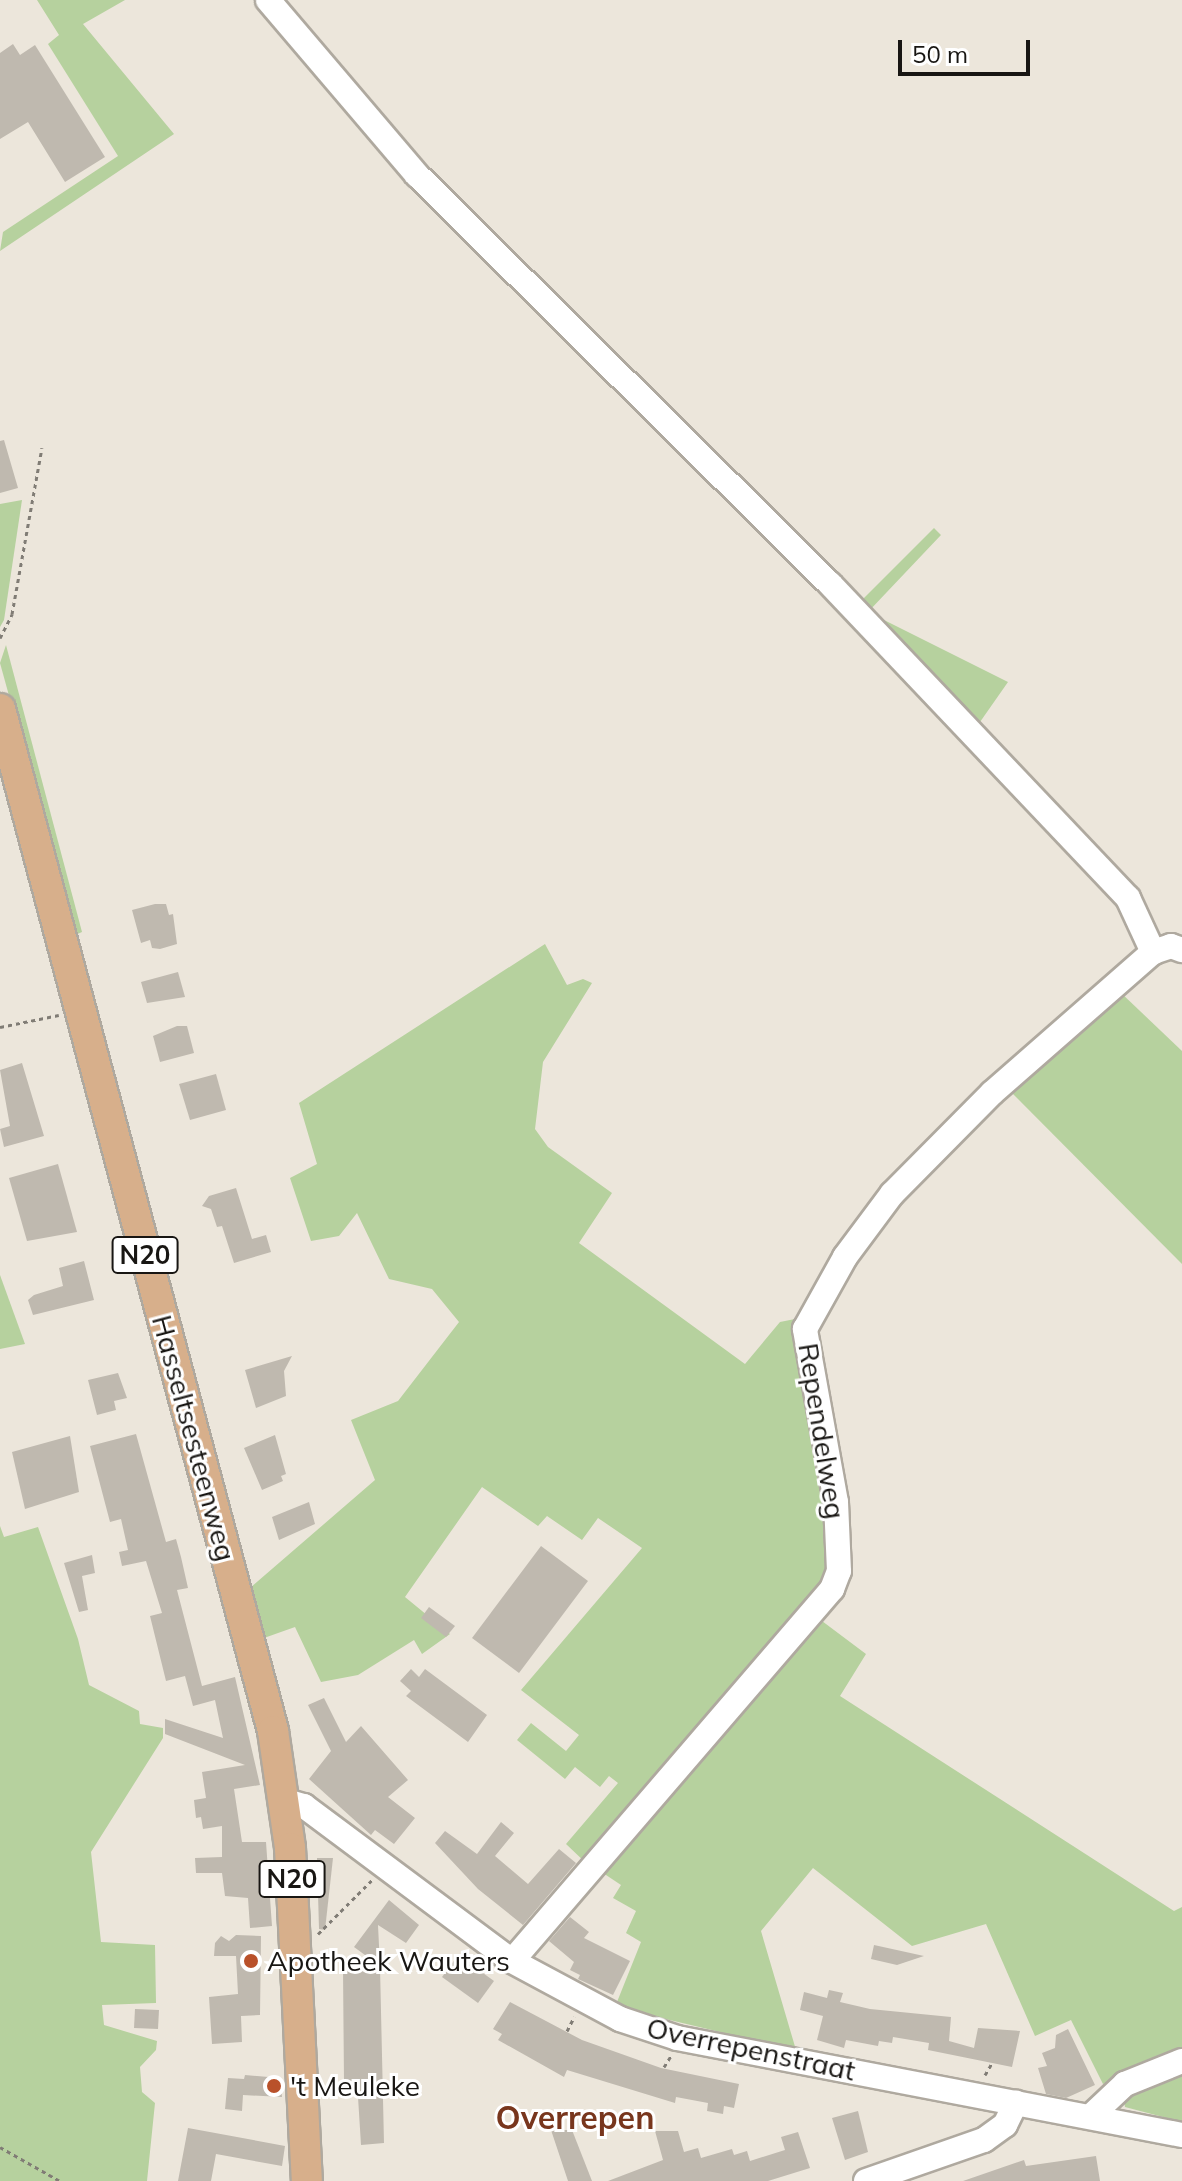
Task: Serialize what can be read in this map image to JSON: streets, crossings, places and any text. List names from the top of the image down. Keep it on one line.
{"streets":{"main road":["N20","Hasseltsesteenweg"],"street":["Rependelweg","Overrepenstraat"]},"crossings":[["Rependelweg","Overrepenstraat"],["Hasseltsesteenweg","Overrepenstraat"]],"districts":["Overrepen"],"places":["Apotheek Wauters","'t Meuleke"],"scale_bar":"50 m"}
